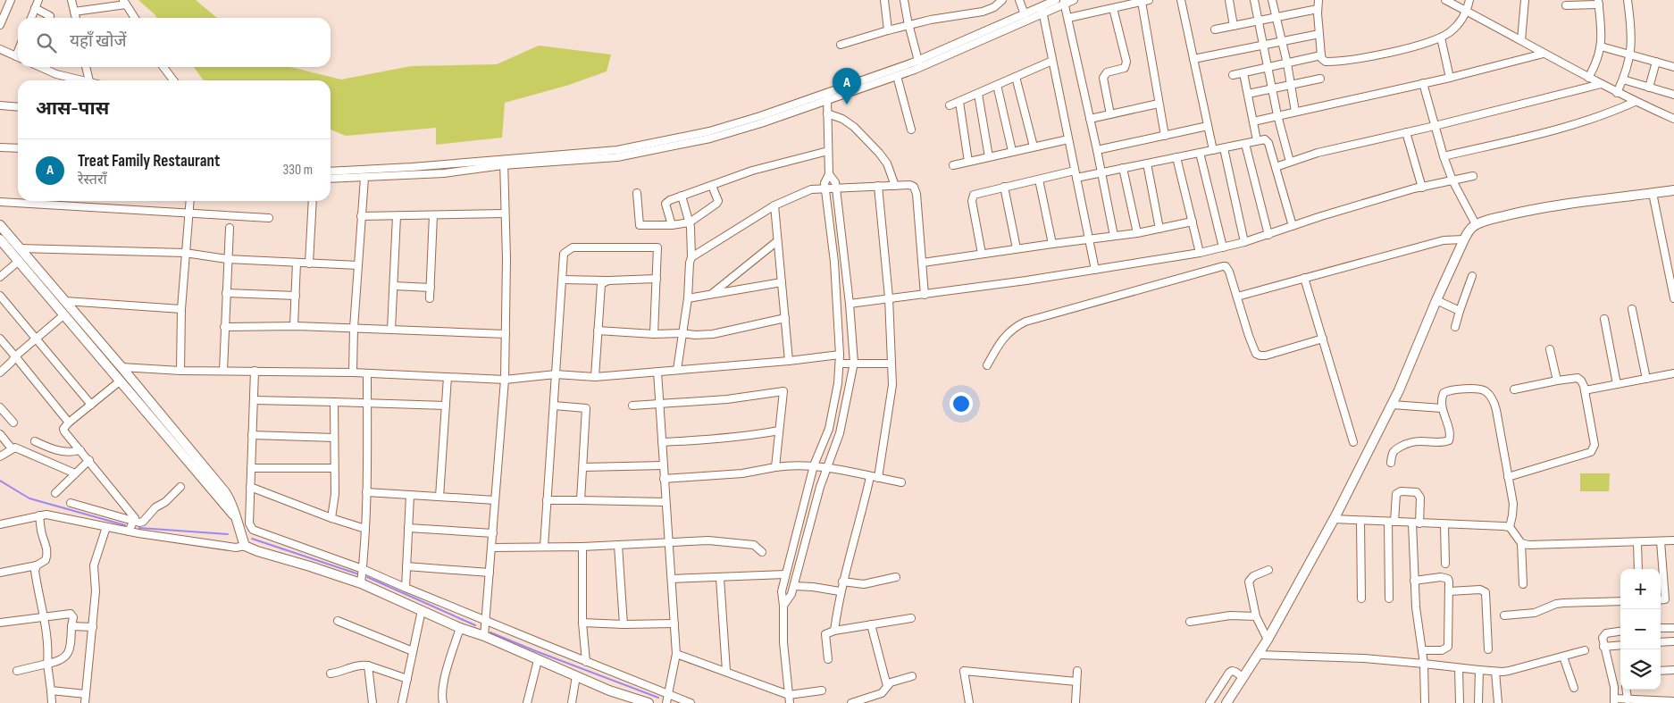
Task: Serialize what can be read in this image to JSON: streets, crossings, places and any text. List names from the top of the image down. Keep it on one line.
{"page":{"search":"यहाँ खोजें","pins":"A","heading":"आस-पास","list":[{"mark":"A","name":"Treat Family Restaurant","note":"रेस्तराँ","value":"330 m"}],"map_buttons":["+","−"]}}
